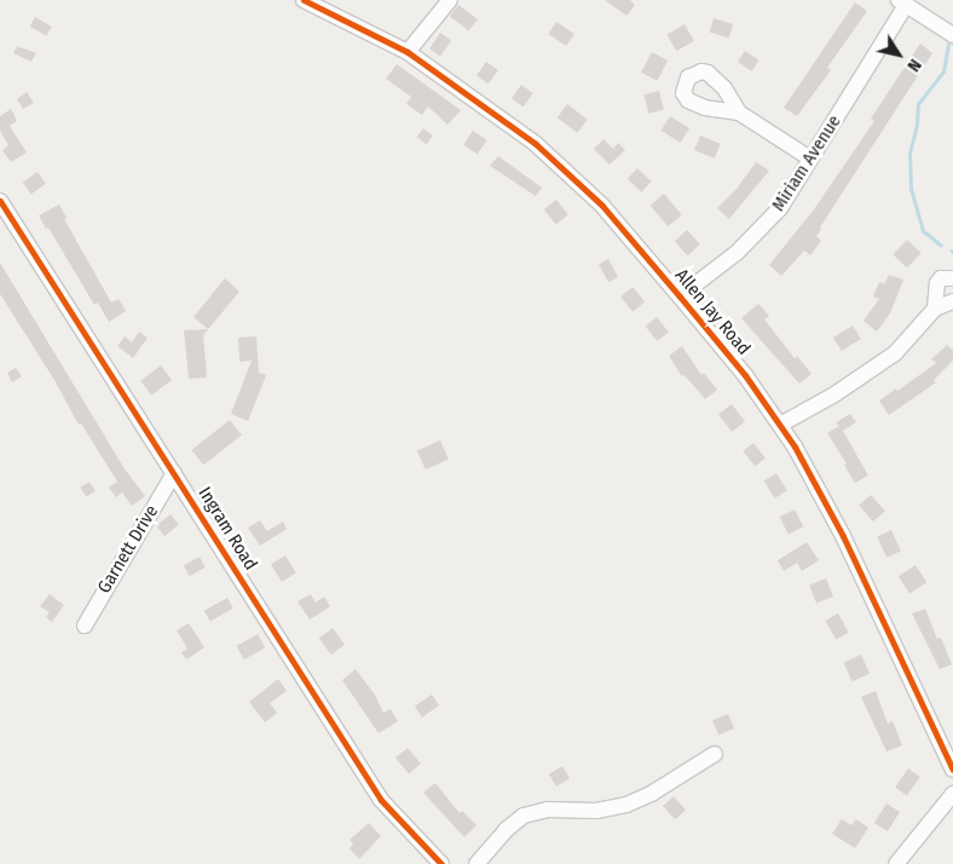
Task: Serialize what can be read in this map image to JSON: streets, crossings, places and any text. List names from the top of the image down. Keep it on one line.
{"streets":{"street":["Miriam Avenue","Allen Jay Road","Ingram Road","Garnett Drive"]},"crossings":[["Miriam Avenue","Allen Jay Road"],["Ingram Road","Garnett Drive"]],"north":"bottom right"}
